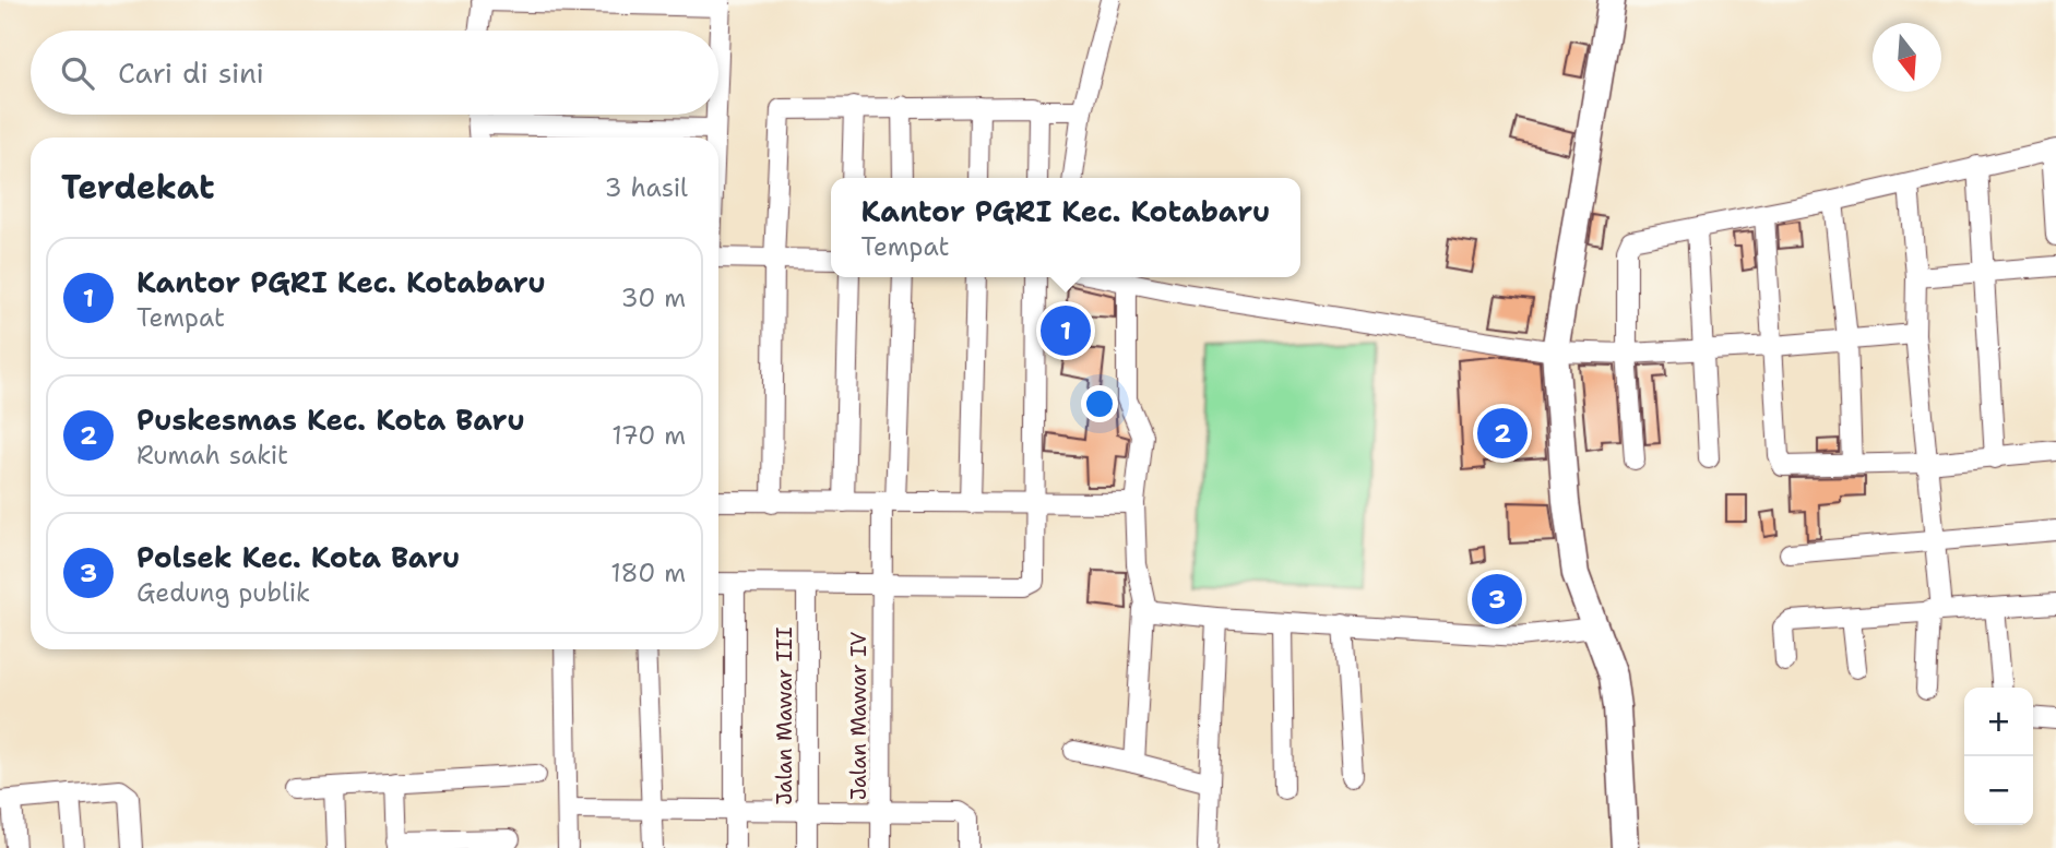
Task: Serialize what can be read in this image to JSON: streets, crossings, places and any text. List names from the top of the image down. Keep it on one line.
{"streets":{"street":["Jalan Mawar III","Jalan Mawar IV"]},"north":"bottom","page":{"search":"Cari di sini","heading":["Terdekat","3 hasil"],"popup":["Kantor PGRI Kec. Kotabaru","Tempat"],"list":[{"mark":"1","name":"Kantor PGRI Kec. Kotabaru","note":"Tempat","value":"30 m"},{"mark":"2","name":"Puskesmas Kec. Kota Baru","note":"Rumah sakit","value":"170 m"},{"mark":"3","name":"Polsek Kec. Kota Baru","note":"Gedung publik","value":"180 m"}],"pins":["1","2","3"],"map_buttons":["+","−"]}}
